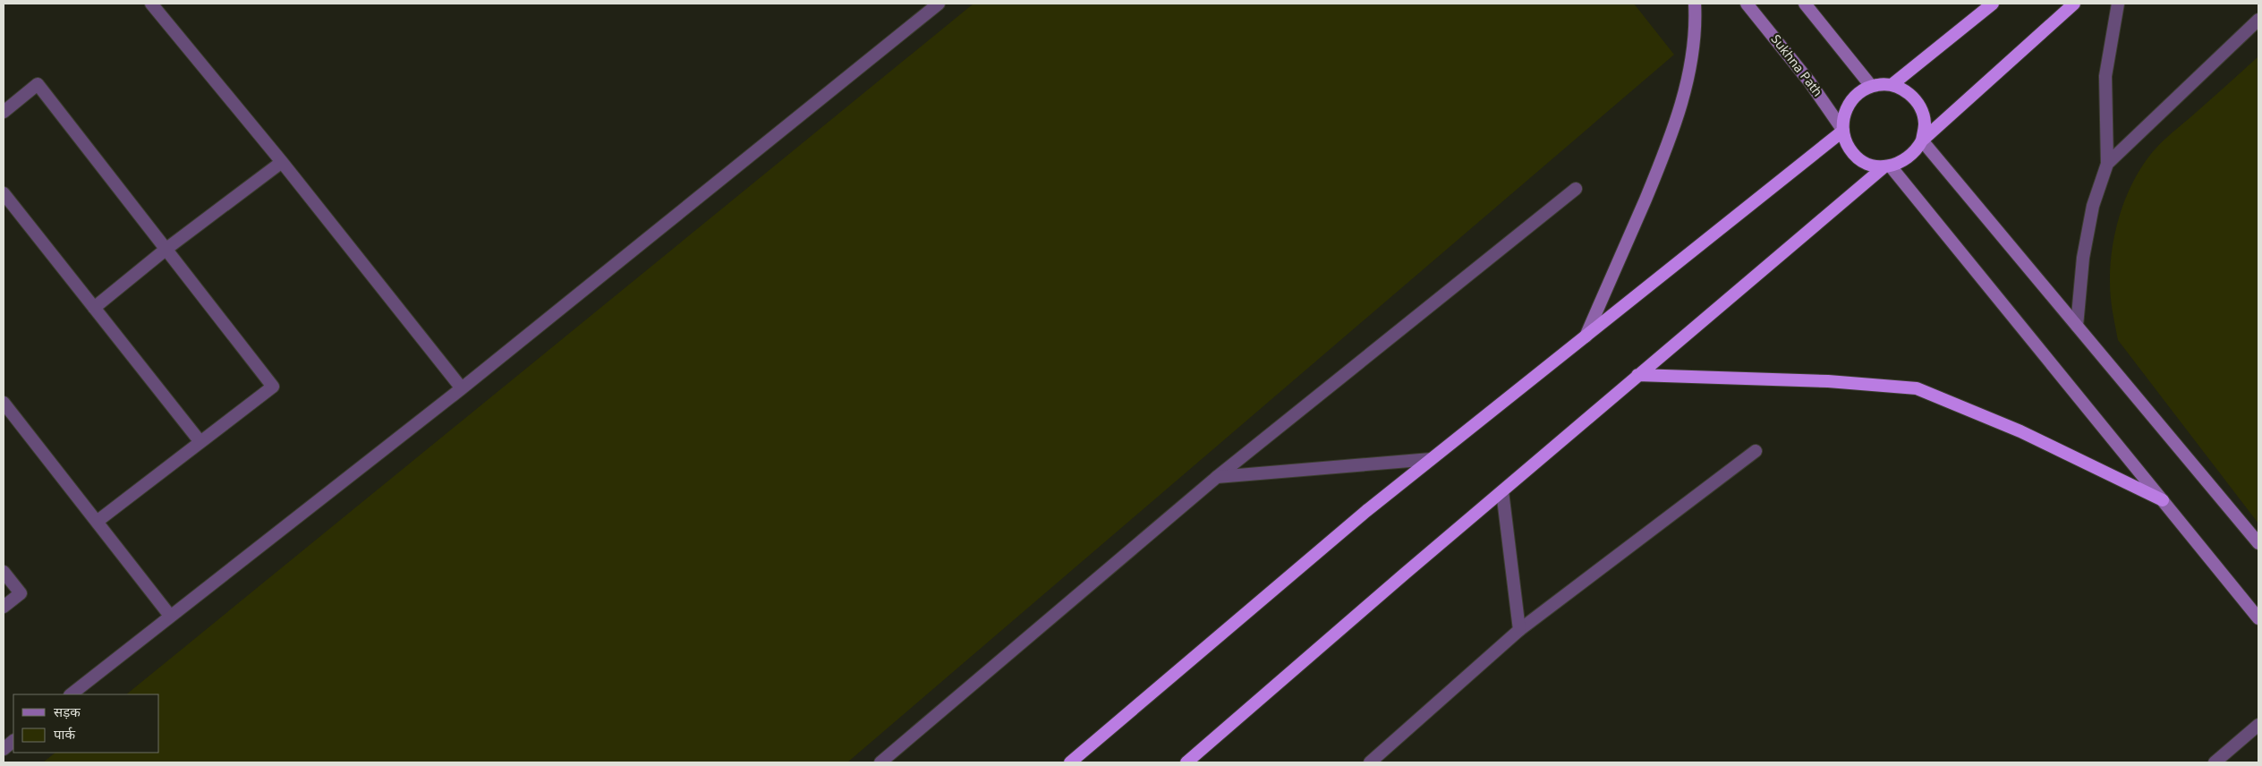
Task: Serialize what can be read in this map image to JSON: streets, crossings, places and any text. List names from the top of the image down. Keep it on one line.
{"streets":{"main road":["Sukhna Path"]},"legend":["सड़क","पार्क"]}
